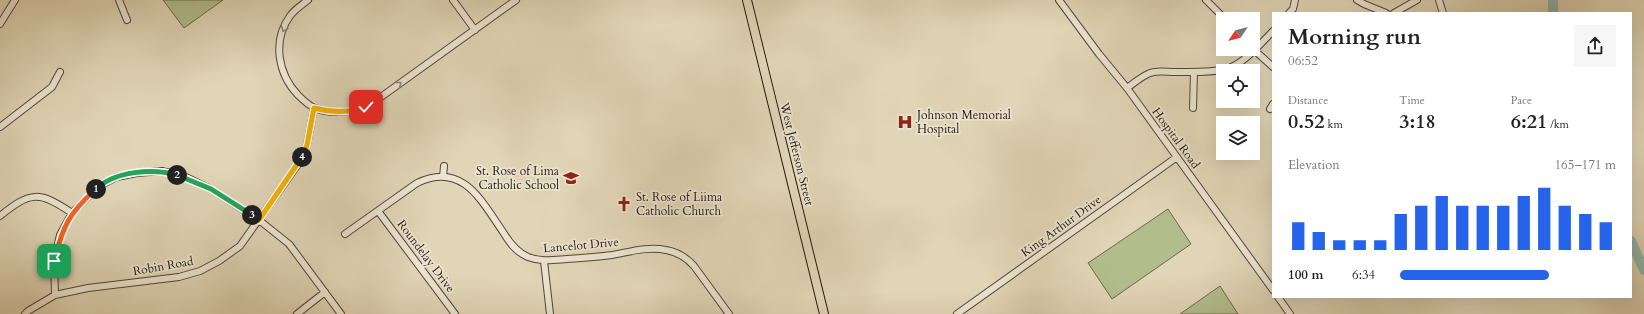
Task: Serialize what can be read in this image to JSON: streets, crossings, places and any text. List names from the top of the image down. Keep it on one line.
{"streets":{"main road":["West Jefferson Street"],"street":["Hospital Road","King Arthur Drive","Lancelot Drive","Roundelay Drive","Robin Road"]},"crossings":[["Hospital Road","King Arthur Drive"]],"places":{"hospital":["Johnson Memorial Hospital"],"school or university":["St. Rose of Lima Catholic School"],"church":["St. Rose of Liima Catholic Church"]},"north":"bottom left","page":{"heading":["Morning run","06:52"],"stats":[["Distance","0.52 km"],["Time","3:18"],["Pace","6:21 /km"]],"pins":["4","2","1","3"],"chart":["Elevation","165–171 m"],"list":[{"name":"100 m","note":"6:34"}]}}
